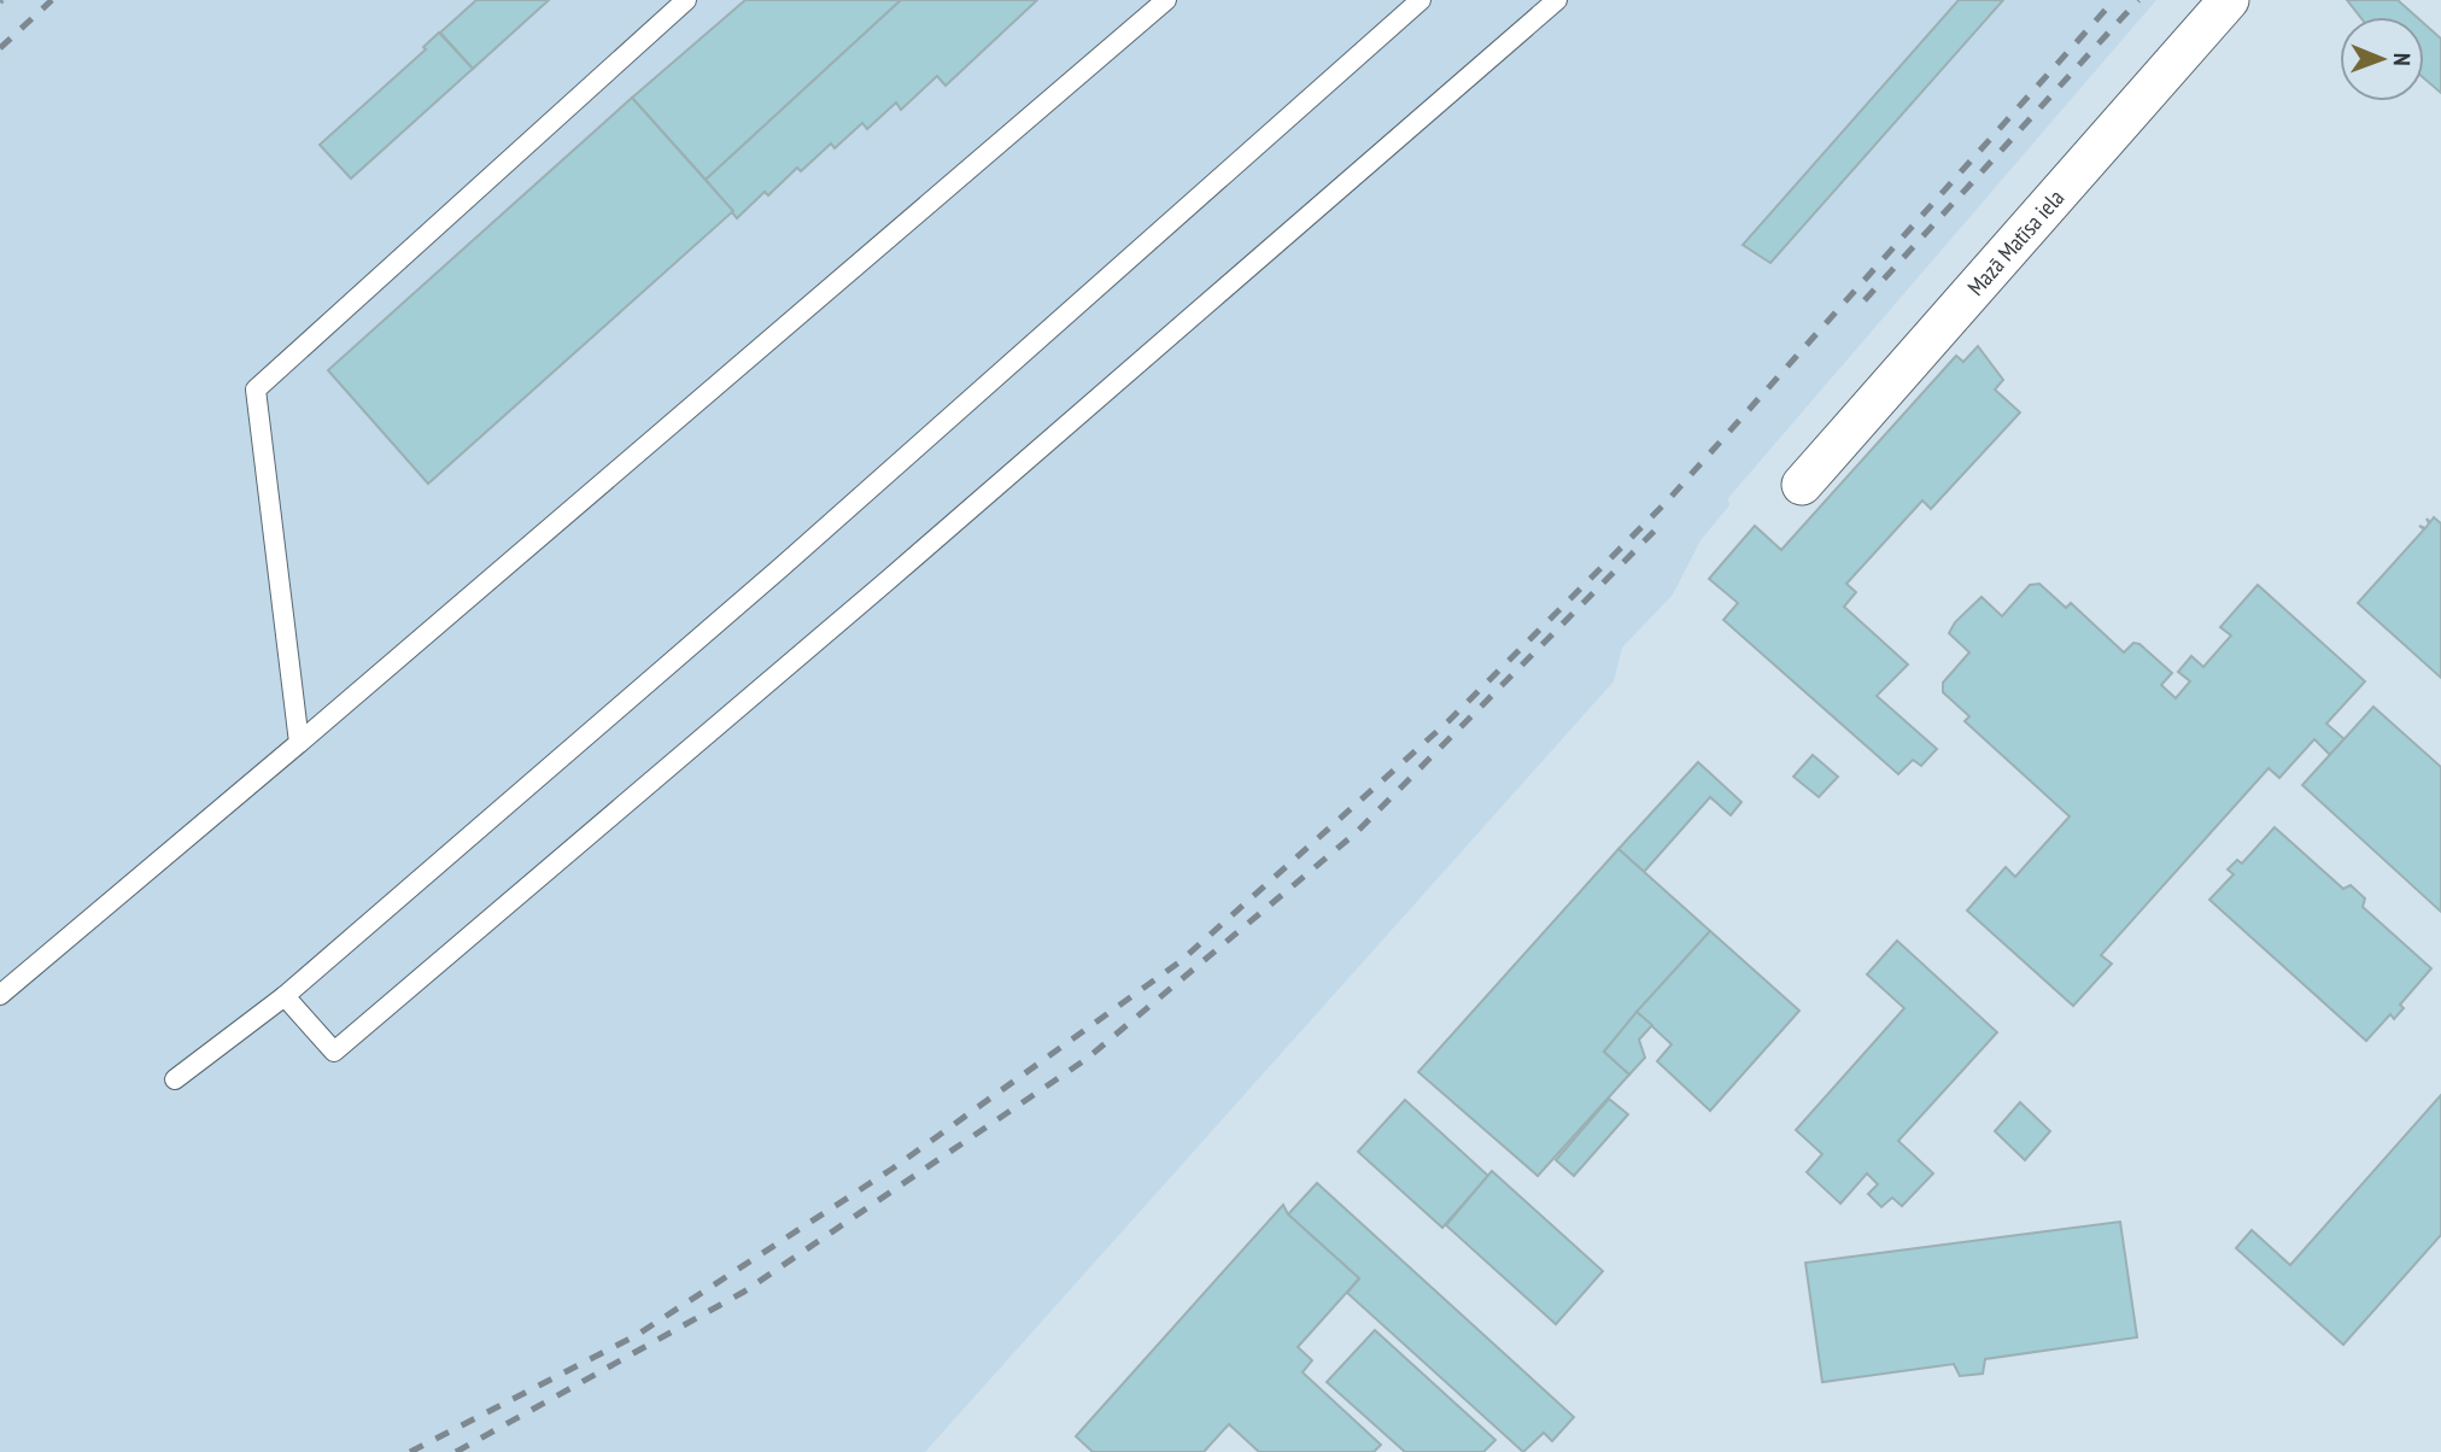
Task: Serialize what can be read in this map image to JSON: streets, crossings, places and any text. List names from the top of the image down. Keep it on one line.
{"streets":{"street":["Mazā Matīsa iela"]},"north":"right"}
